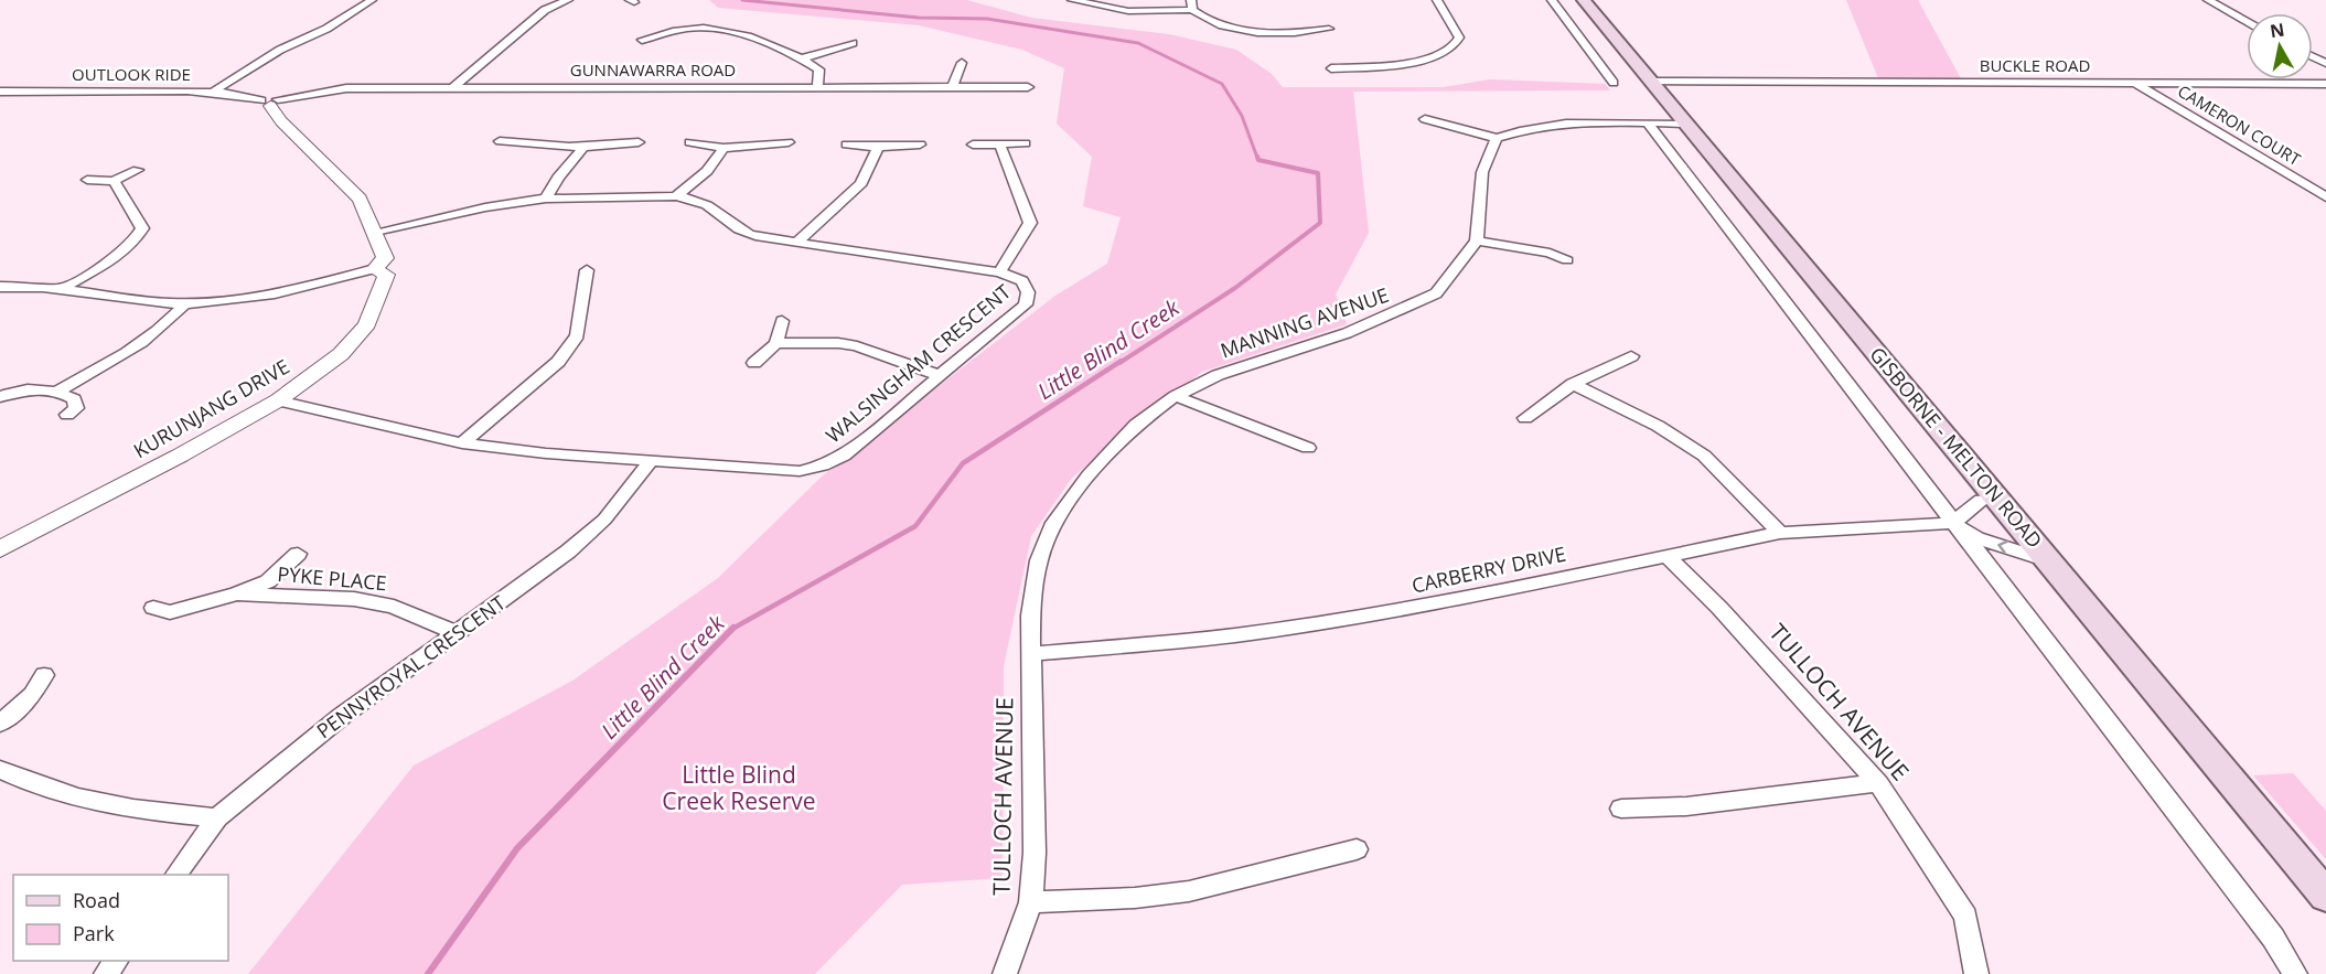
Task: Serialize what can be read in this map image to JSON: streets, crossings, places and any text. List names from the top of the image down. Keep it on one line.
{"streets":{"main road":["GISBORNE - MELTON ROAD"],"street":["BUCKLE ROAD","GUNNAWARRA ROAD","OUTLOOK RIDE","CAMERON COURT","MANNING AVENUE","WALSINGHAM CRESCENT","KURUNJANG DRIVE","CARBERRY DRIVE","PYKE PLACE","PENNYROYAL CRESCENT","TULLOCH AVENUE"]},"crossings":[["BUCKLE ROAD","CAMERON COURT"],["BUCKLE ROAD","GISBORNE - MELTON ROAD"],["GUNNAWARRA ROAD","OUTLOOK RIDE"],["GUNNAWARRA ROAD","KURUNJANG DRIVE"],["OUTLOOK RIDE","KURUNJANG DRIVE"],["MANNING AVENUE","CARBERRY DRIVE"],["MANNING AVENUE","TULLOCH AVENUE"],["WALSINGHAM CRESCENT","KURUNJANG DRIVE"],["WALSINGHAM CRESCENT","PENNYROYAL CRESCENT"],["CARBERRY DRIVE","TULLOCH AVENUE"],["PYKE PLACE","PENNYROYAL CRESCENT"]],"water":["Little Blind Creek"],"parks":["Little Blind Creek Reserve"],"legend":["Road","Park"],"north":"top"}
